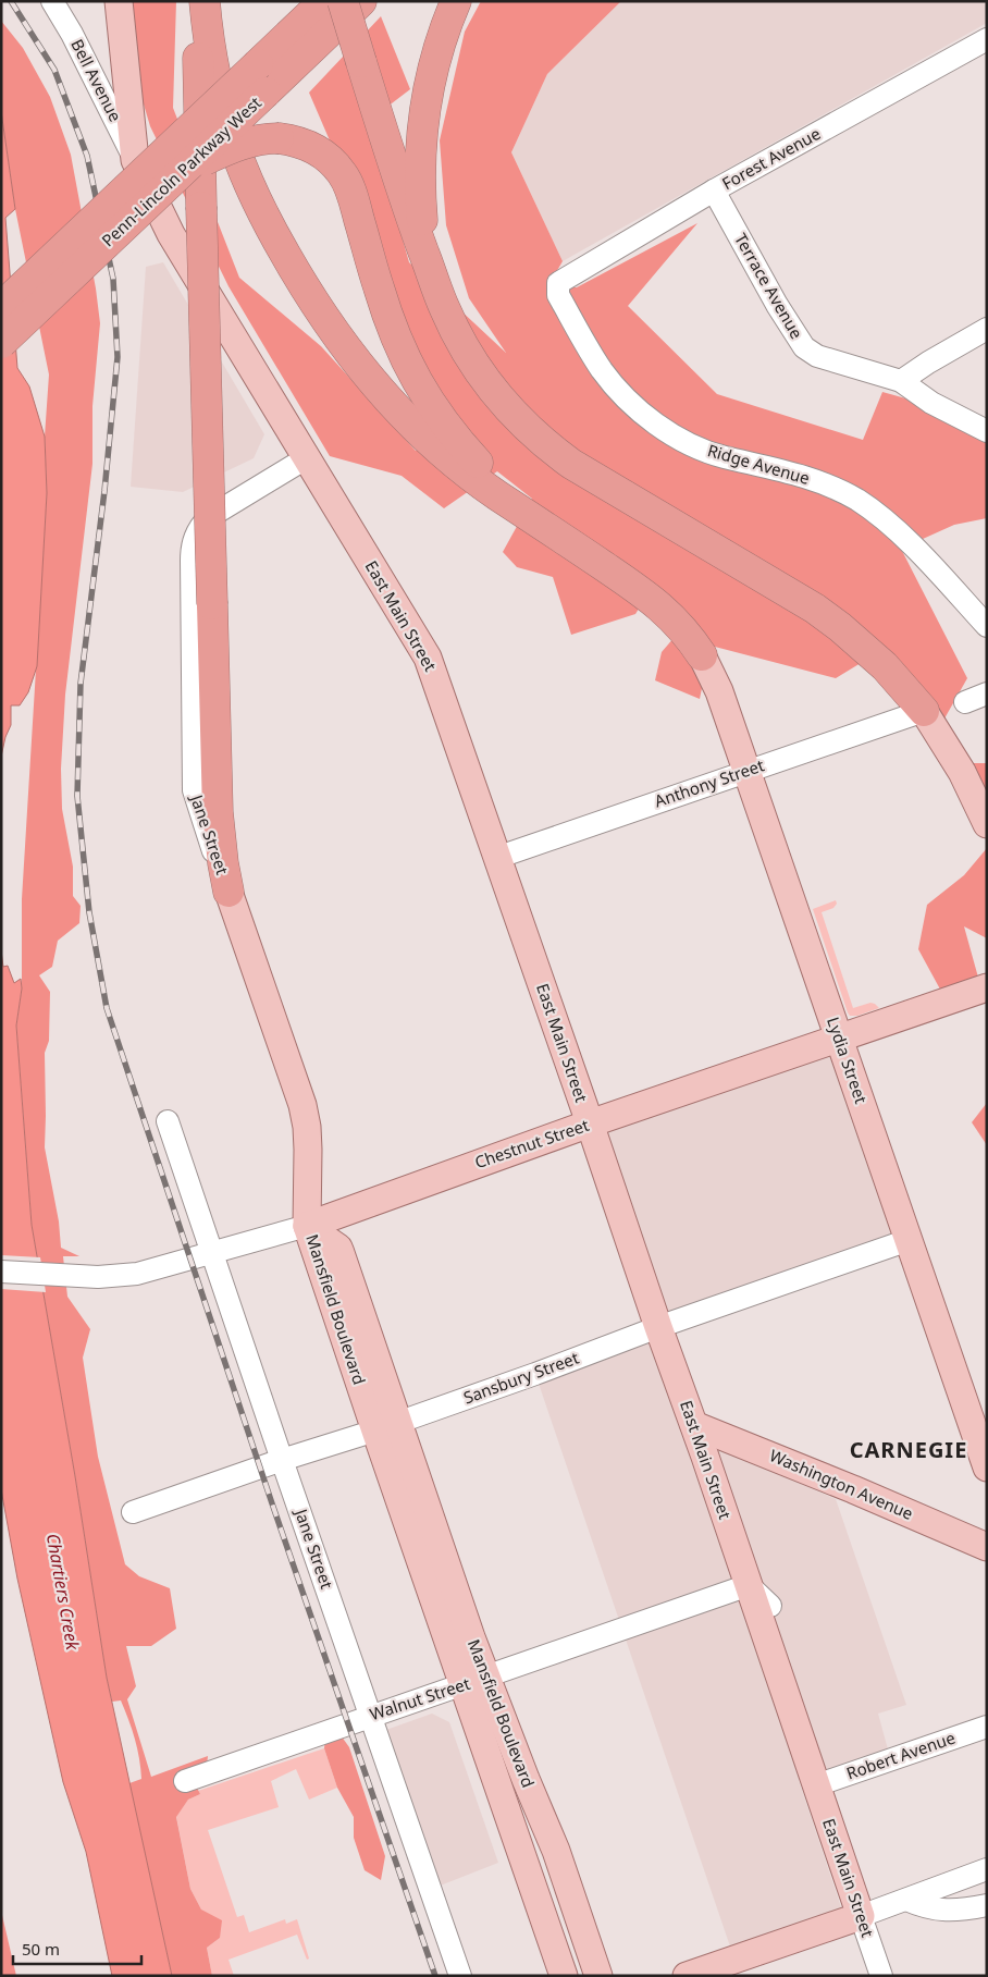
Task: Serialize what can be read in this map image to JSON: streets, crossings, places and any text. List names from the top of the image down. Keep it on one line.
{"streets":{"highway":["Penn-Lincoln Parkway West"],"main road":["East Main Street","Jane Street","Lydia Street","Chestnut Street","Mansfield Boulevard","Washington Avenue"],"street":["Bell Avenue","Forest Avenue","Terrace Avenue","Ridge Avenue","Anthony Street","Sansbury Street","Walnut Street","Robert Avenue"]},"crossings":[["Bell Avenue","East Main Street"],["Forest Avenue","Terrace Avenue"],["Forest Avenue","Ridge Avenue"],["East Main Street","Anthony Street"],["East Main Street","Jane Street"],["East Main Street","Chestnut Street"],["East Main Street","Sansbury Street"],["East Main Street","Washington Avenue"],["East Main Street","Walnut Street"],["East Main Street","Robert Avenue"],["Anthony Street","Lydia Street"],["Jane Street","Chestnut Street"],["Jane Street","Mansfield Boulevard"],["Jane Street","Sansbury Street"],["Jane Street","Walnut Street"],["Lydia Street","Chestnut Street"],["Lydia Street","Sansbury Street"],["Chestnut Street","Mansfield Boulevard"],["Mansfield Boulevard","Sansbury Street"],["Mansfield Boulevard","Walnut Street"]],"districts":["CARNEGIE"],"water":["Chartiers Creek"],"scale_bar":"50 m"}
